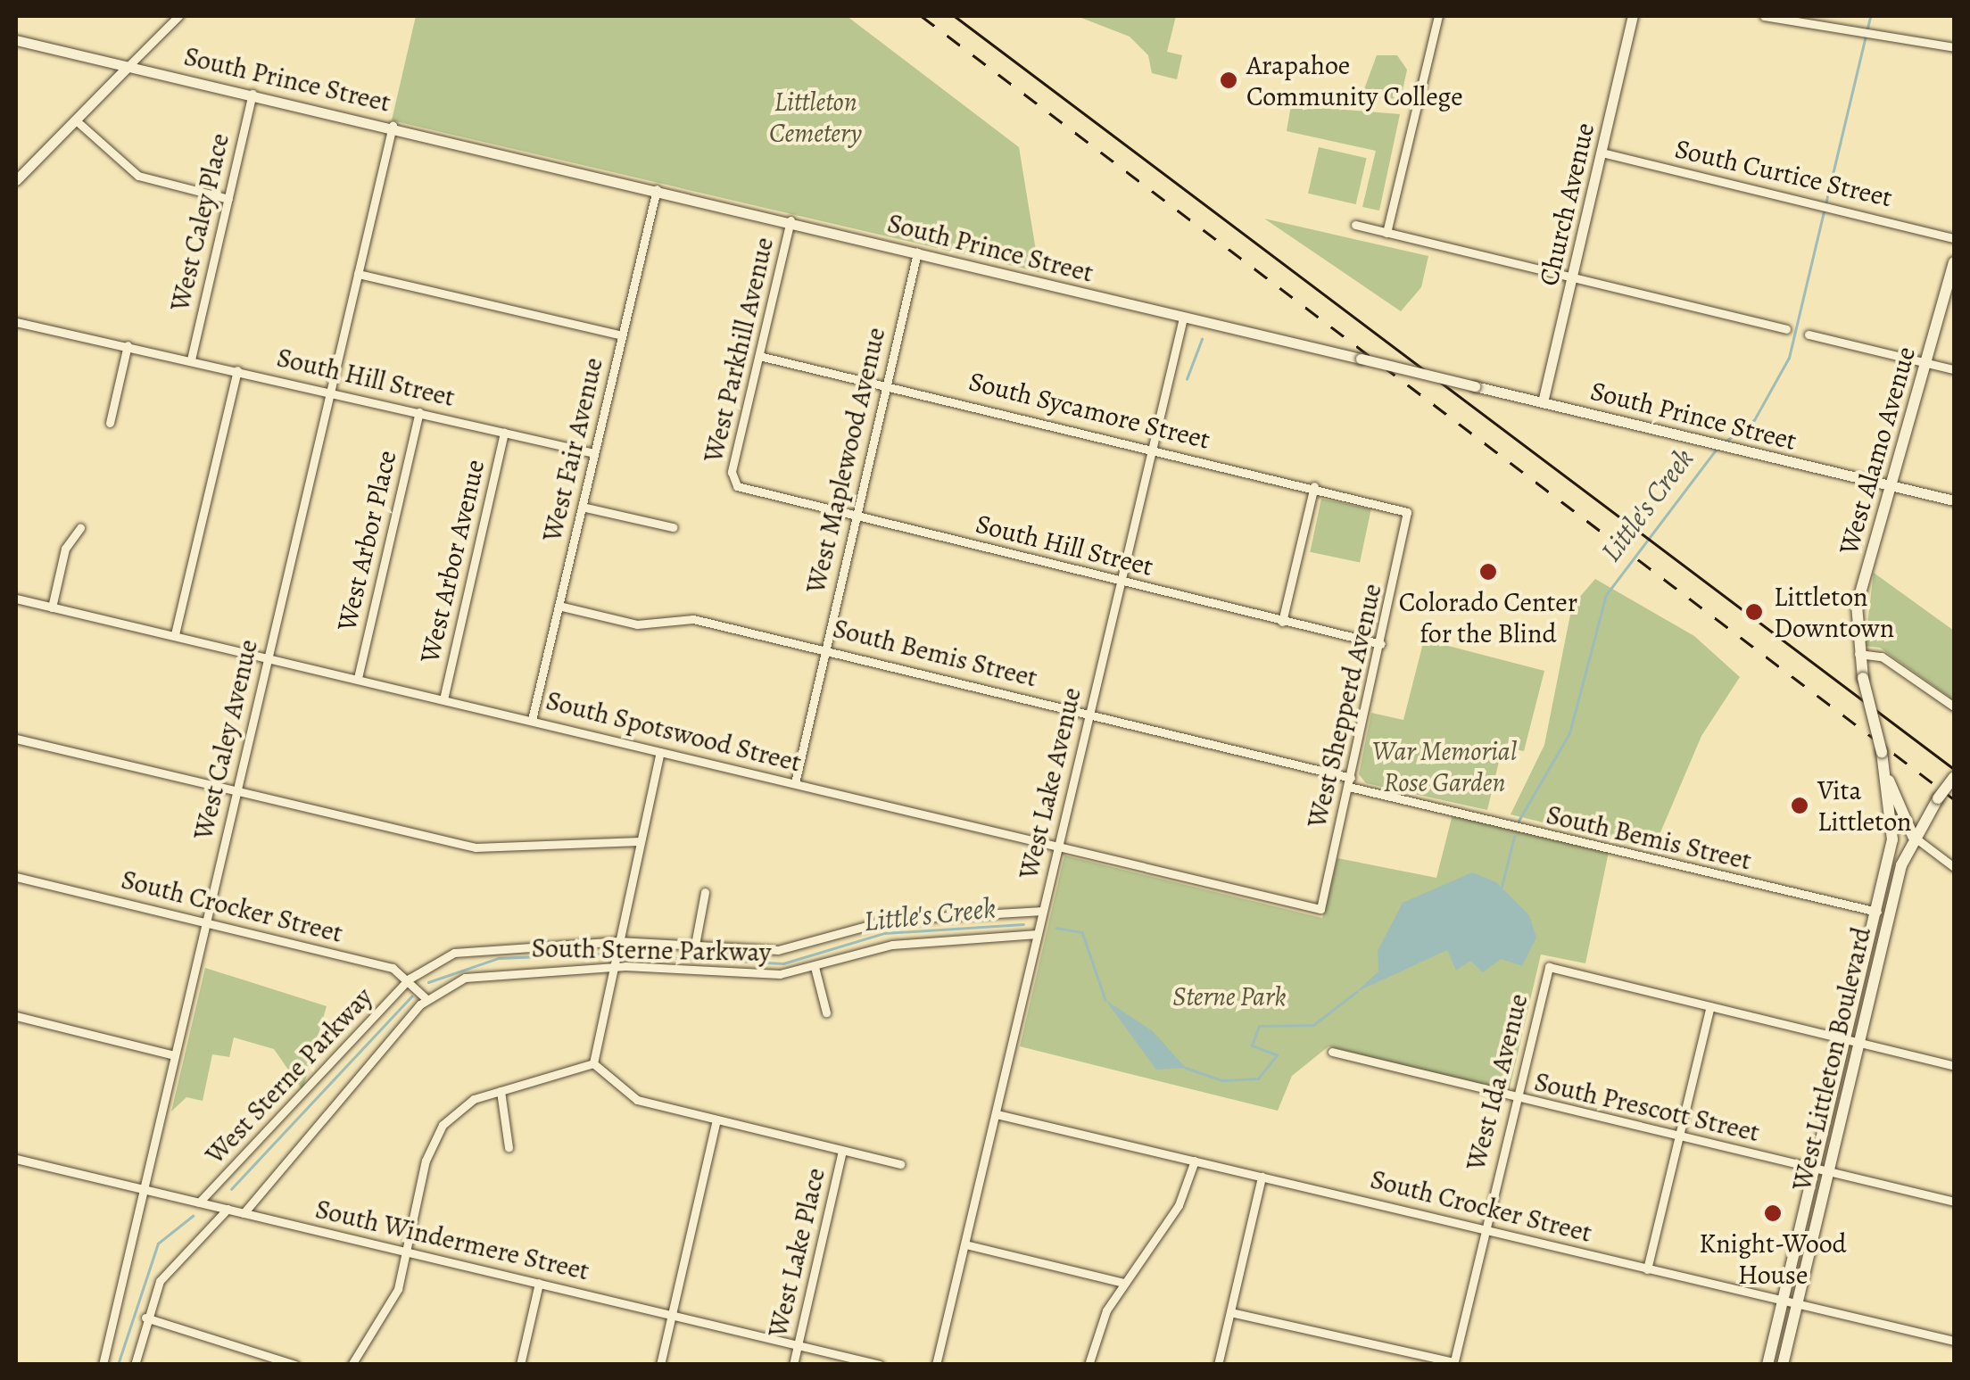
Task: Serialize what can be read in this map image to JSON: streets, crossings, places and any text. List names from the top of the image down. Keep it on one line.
{"streets":{"main road":["West Alamo Avenue","West Littleton Boulevard"],"street":["South Prince Street","South Curtice Street","Church Avenue","West Caley Place","West Parkhill Avenue","South Hill Street","South Sycamore Street","West Fair Avenue","West Maplewood Avenue","West Arbor Place","West Arbor Avenue","South Bemis Street","West Shepperd Avenue","South Spotswood Street","West Caley Avenue","West Lake Avenue","South Crocker Street","South Sterne Parkway","West Sterne Parkway","West Ida Avenue","South Prescott Street","South Windermere Street","West Lake Place"]},"crossings":[["South Prince Street","Church Avenue"],["South Prince Street","West Caley Place"],["South Prince Street","West Parkhill Avenue"],["South Prince Street","West Fair Avenue"],["South Prince Street","West Alamo Avenue"],["South Prince Street","West Maplewood Avenue"],["South Prince Street","West Caley Avenue"],["South Prince Street","West Lake Avenue"],["South Curtice Street","Church Avenue"],["West Caley Place","South Hill Street"],["West Parkhill Avenue","South Hill Street"],["West Parkhill Avenue","South Sycamore Street"],["South Hill Street","West Fair Avenue"],["South Hill Street","West Maplewood Avenue"],["South Hill Street","West Arbor Place"],["South Hill Street","West Arbor Avenue"],["South Hill Street","West Shepperd Avenue"],["South Hill Street","West Caley Avenue"],["South Hill Street","West Lake Avenue"],["South Sycamore Street","West Maplewood Avenue"],["South Sycamore Street","West Shepperd Avenue"],["South Sycamore Street","West Lake Avenue"],["West Fair Avenue","South Bemis Street"],["West Fair Avenue","South Spotswood Street"],["West Alamo Avenue","West Littleton Boulevard"],["West Maplewood Avenue","South Bemis Street"],["West Maplewood Avenue","South Spotswood Street"],["West Arbor Place","South Spotswood Street"],["West Arbor Avenue","South Spotswood Street"],["South Bemis Street","West Shepperd Avenue"],["South Bemis Street","West Lake Avenue"],["South Bemis Street","West Littleton Boulevard"],["West Shepperd Avenue","South Spotswood Street"],["South Spotswood Street","West Caley Avenue"],["South Spotswood Street","West Lake Avenue"],["West Caley Avenue","South Crocker Street"],["West Caley Avenue","South Windermere Street"],["West Lake Avenue","South Crocker Street"],["West Lake Avenue","South Sterne Parkway"],["South Crocker Street","South Sterne Parkway"],["South Crocker Street","West Littleton Boulevard"],["South Crocker Street","West Sterne Parkway"],["South Crocker Street","West Ida Avenue"],["South Sterne Parkway","West Sterne Parkway"],["West Littleton Boulevard","South Prescott Street"],["West Sterne Parkway","South Windermere Street"],["West Ida Avenue","South Prescott Street"],["South Windermere Street","West Lake Place"]],"water":["Little's Creek"],"parks":["Littleton Cemetery","War Memorial Rose Garden","Sterne Park"],"places":["Arapahoe Community College","Colorado Center for the Blind","Littleton Downtown","Vita Littleton","Knight-Wood House"]}
